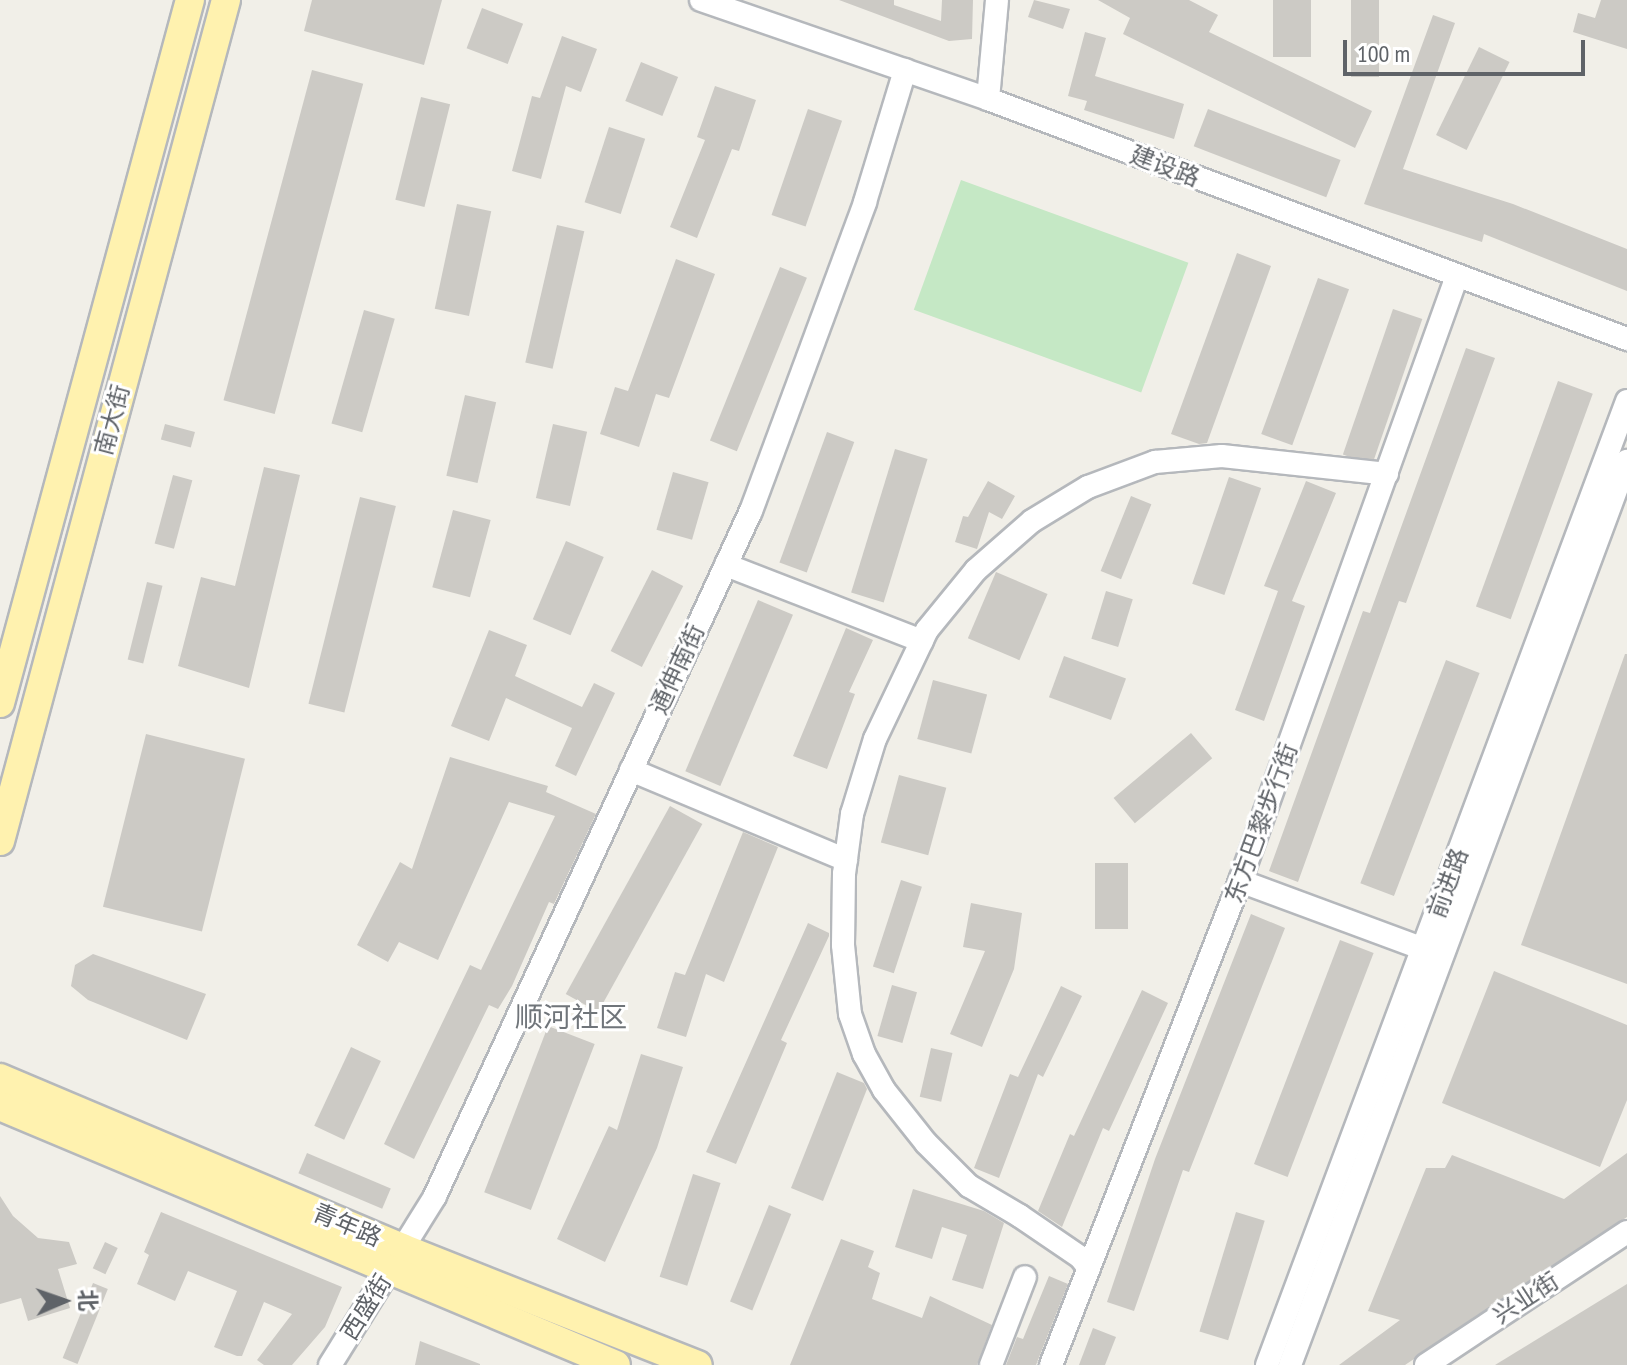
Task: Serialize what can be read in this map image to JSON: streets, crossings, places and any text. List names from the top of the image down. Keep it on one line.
{"streets":{"main road":["南大街","青年路"],"street":["建设路","通伸南街","东方巴黎步行街","前进路","兴业街","西盛街"]},"crossings":[["建设路","通伸南街"],["建设路","东方巴黎步行街"],["通伸南街","青年路"],["通伸南街","西盛街"],["青年路","西盛街"]],"districts":["顺河社区"],"scale_bar":"100 m","north":"right"}
